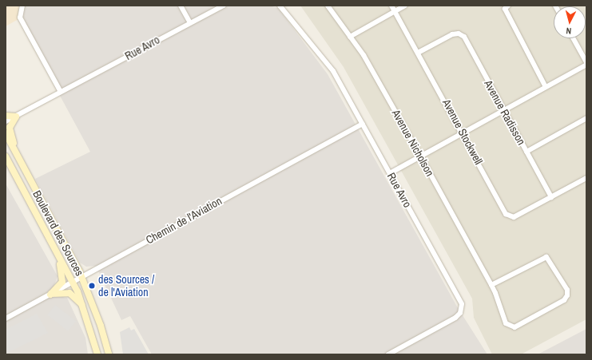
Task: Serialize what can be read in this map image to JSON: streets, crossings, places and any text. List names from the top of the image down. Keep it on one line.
{"streets":{"main road":["Boulevard des Sources"],"street":["Rue Avro","Avenue Radisson","Avenue Stockwell","Avenue Nicholson","Chemin de l'Aviation"]},"crossings":[["Rue Avro","Chemin de l'Aviation"],["Avenue Radisson","Avenue Stockwell"],["Chemin de l'Aviation","Boulevard des Sources"]],"places":["des Sources / de l'Aviation"],"north":"bottom"}
